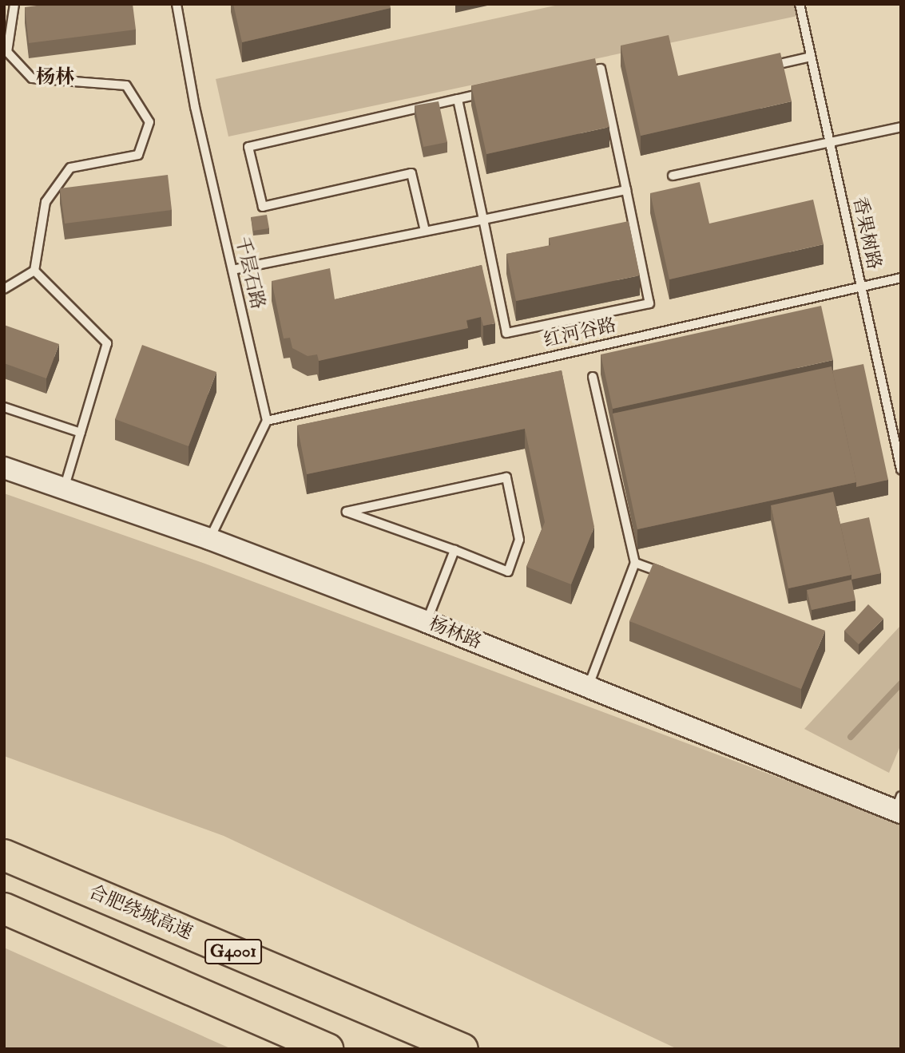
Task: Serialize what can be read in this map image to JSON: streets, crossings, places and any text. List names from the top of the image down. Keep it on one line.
{"streets":{"highway":["合肥绕城高速","G4001"],"street":["杨林路"],"lane":["香果树路","千层石路","红河谷路"]},"crossings":[["香果树路","红河谷路"],["千层石路","红河谷路"]],"districts":["杨林"]}
